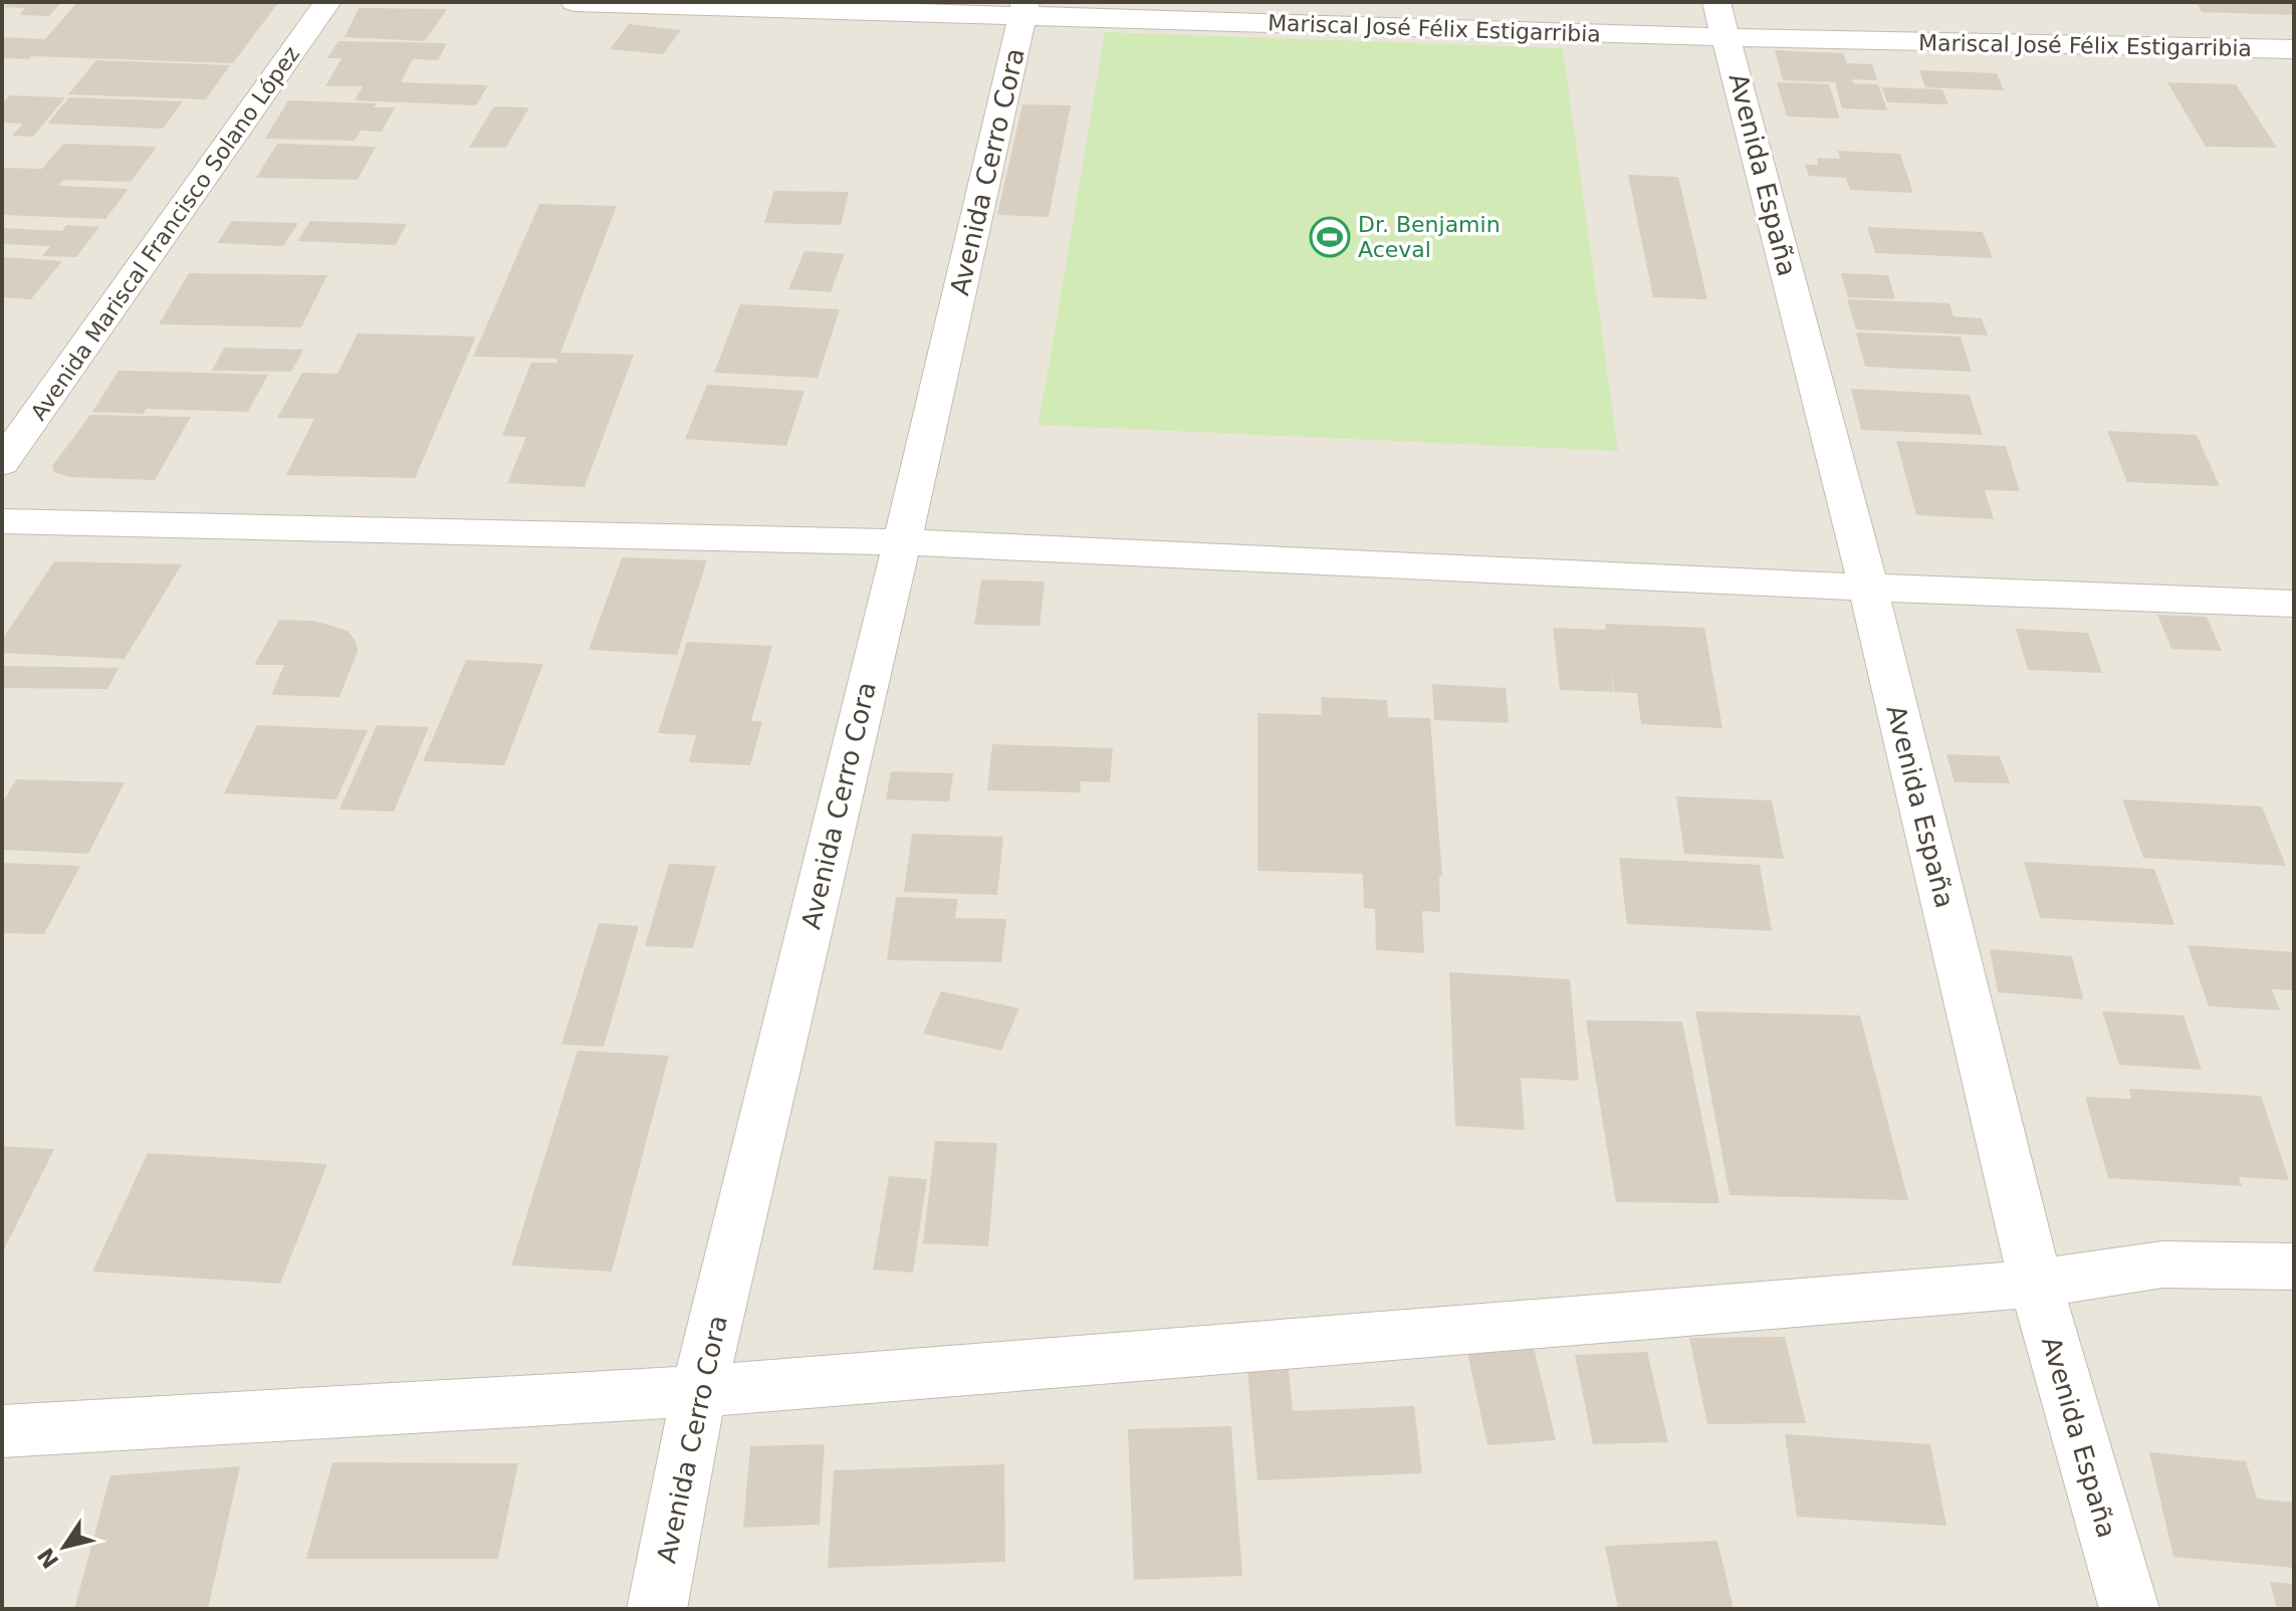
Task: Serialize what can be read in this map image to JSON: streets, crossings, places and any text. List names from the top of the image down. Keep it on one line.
{"streets":{"street":["Mariscal José Félix Estigarribia","Avenida Cerro Cora","Avenida España","Avenida Mariscal Francisco Solano López"]},"crossings":[["Mariscal José Félix Estigarribia","Avenida Cerro Cora"],["Mariscal José Félix Estigarribia","Avenida España"]],"places":{"sports":["Dr. Benjamin Aceval"]},"north":"bottom left"}
